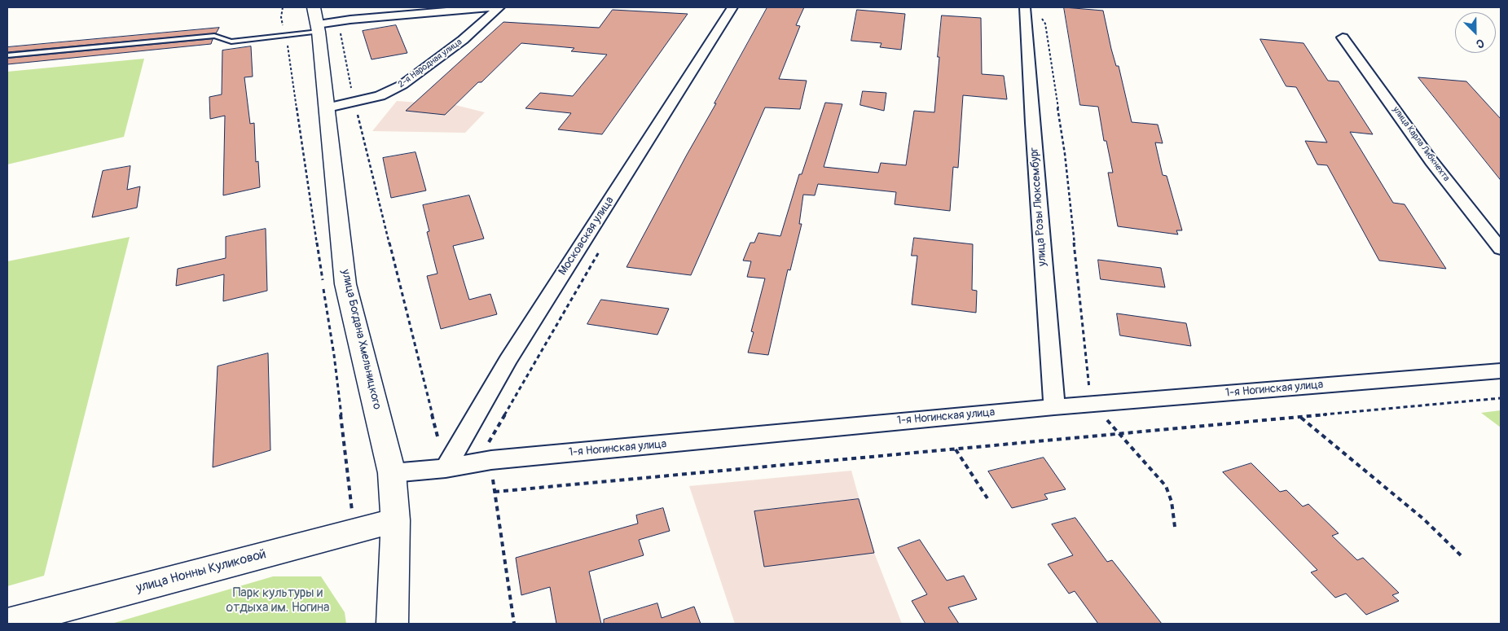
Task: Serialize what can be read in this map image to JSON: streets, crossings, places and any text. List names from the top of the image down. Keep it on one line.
{"streets":{"street":["2-я Народная улица","улица Карла Либкнехта","улица Розы Люксембург","Московская улица","улица Богдана Хмельницкого","1-я Ногинская улица","улица Нонны Куликовой"]},"crossings":[["2-я Народная улица","улица Богдана Хмельницкого"],["улица Розы Люксембург","1-я Ногинская улица"],["Московская улица","1-я Ногинская улица"],["улица Богдана Хмельницкого","1-я Ногинская улица"],["улица Богдана Хмельницкого","улица Нонны Куликовой"]],"parks":["Парк культуры и отдыха им. Ногина"],"north":"bottom right"}
